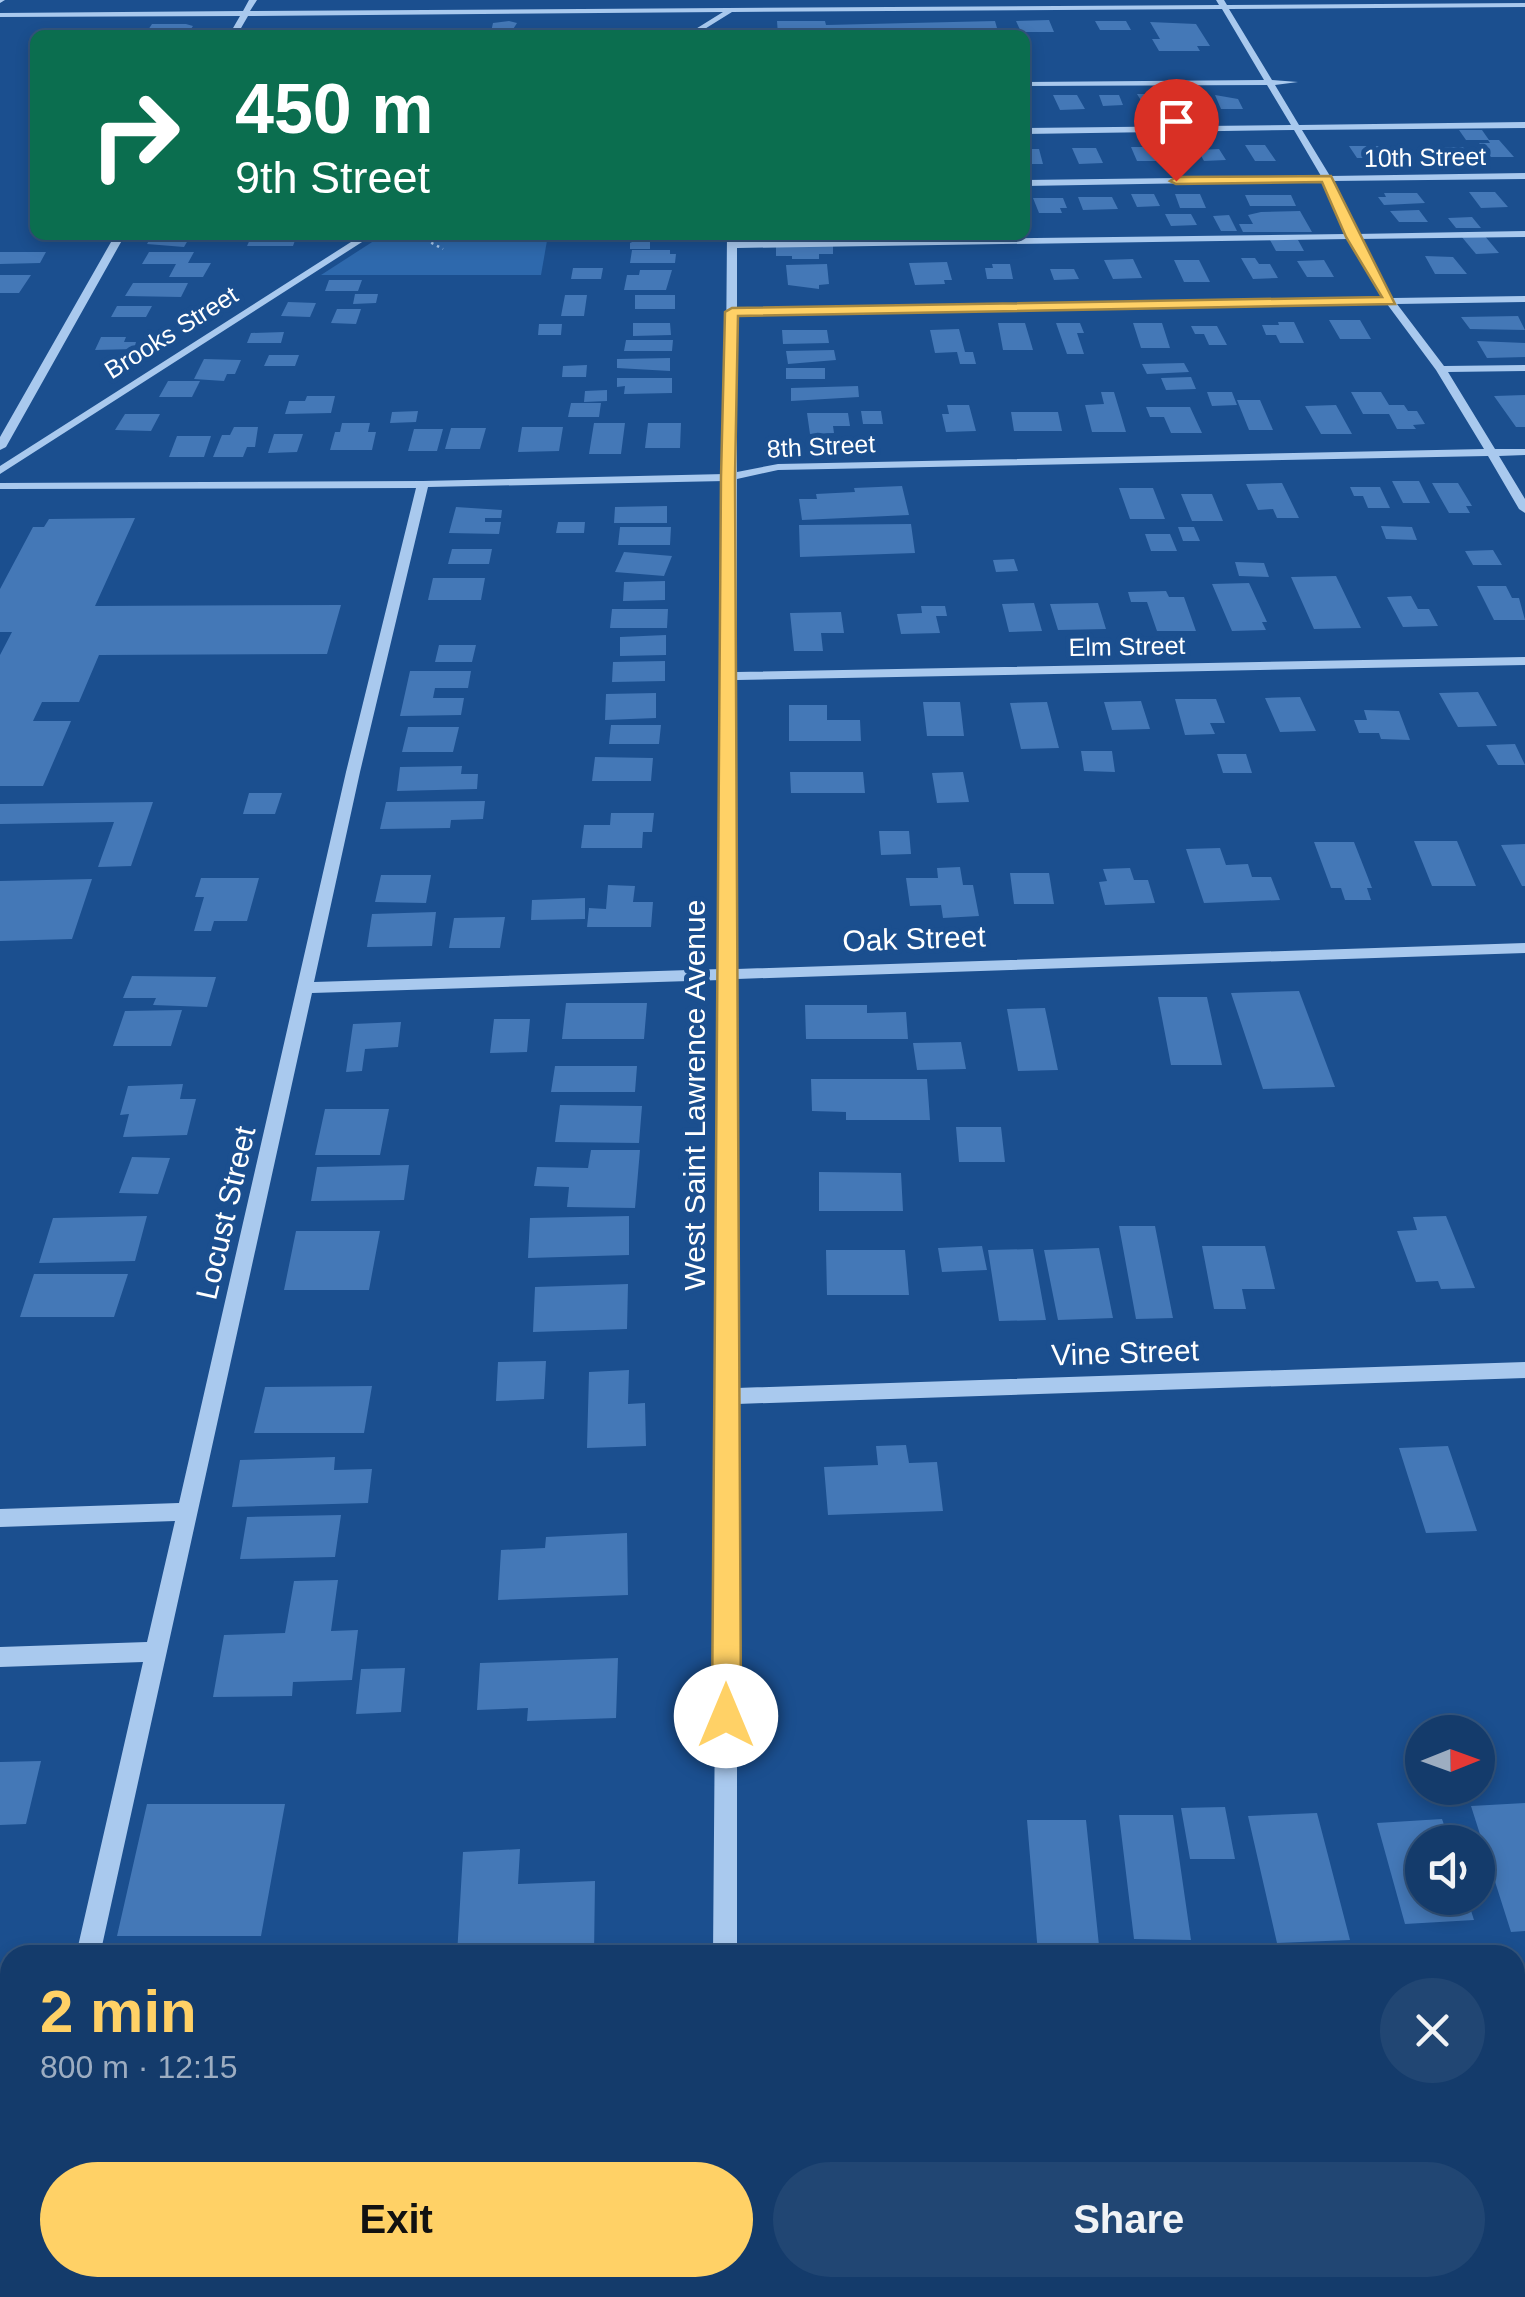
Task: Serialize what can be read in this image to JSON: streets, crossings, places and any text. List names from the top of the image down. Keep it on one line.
{"streets":{"street":["10th Street","Brooks Street","8th Street","Elm Street","Oak Street","West Saint Lawrence Avenue","Locust Street","Vine Street"]},"crossings":[["8th Street","West Saint Lawrence Avenue"],["8th Street","Locust Street"],["Elm Street","West Saint Lawrence Avenue"],["Oak Street","West Saint Lawrence Avenue"],["Oak Street","Locust Street"],["West Saint Lawrence Avenue","Vine Street"]],"north":"right","page":{"turn":["450 m","9th Street"],"heading":["2 min","800 m · 12:15"],"buttons":["Exit","Share"]}}
